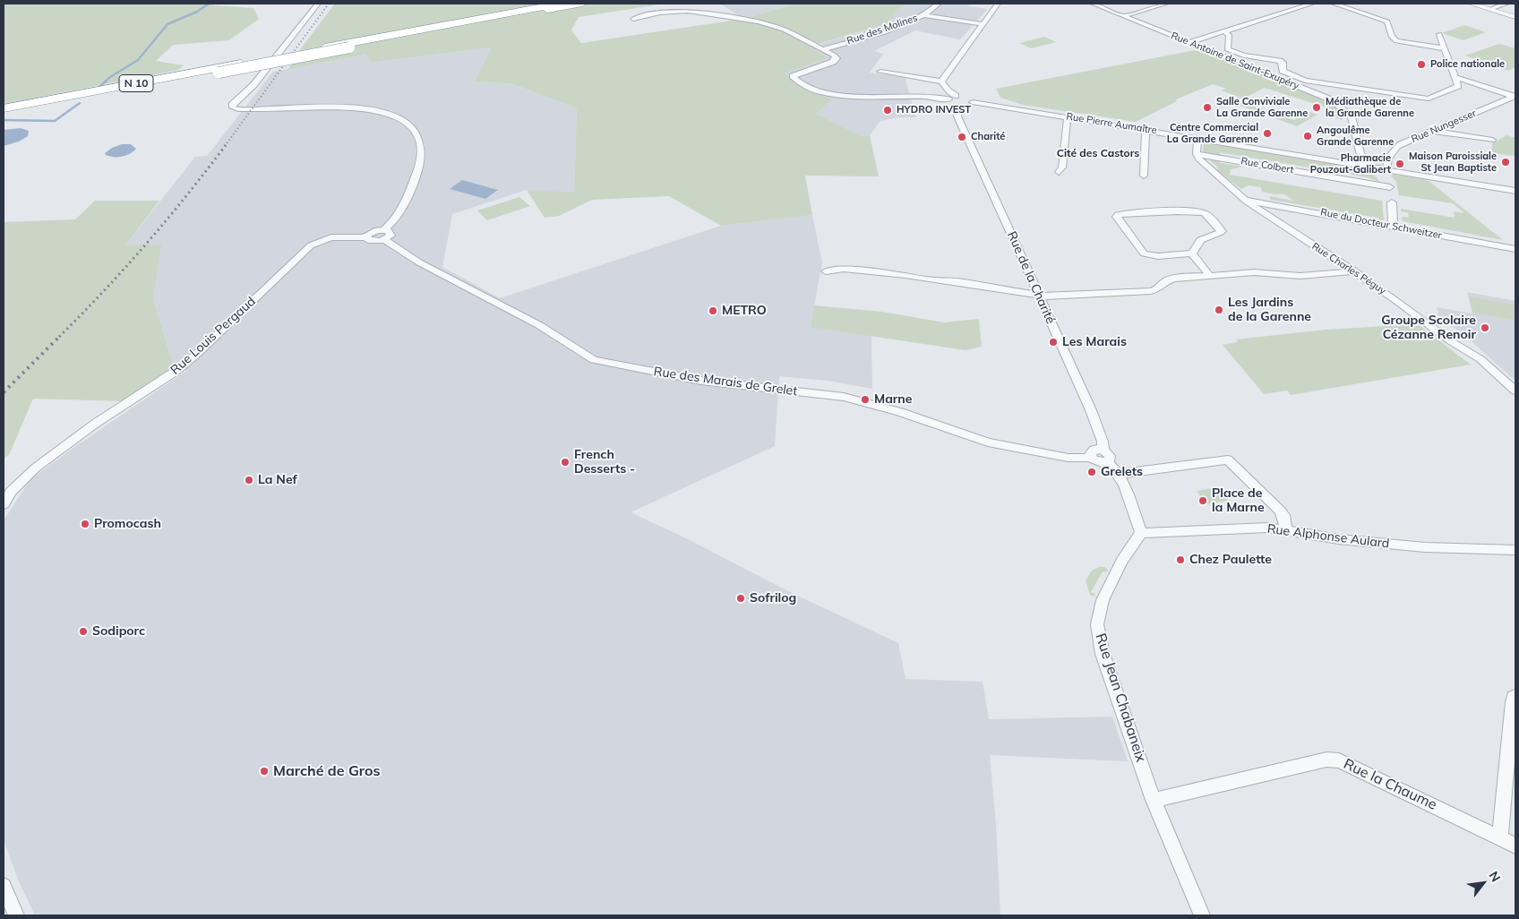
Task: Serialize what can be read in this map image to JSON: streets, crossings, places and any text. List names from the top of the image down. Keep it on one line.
{"streets":{"highway":["N 10"],"street":["Rue des Molines","Rue Antoine de Saint-Exupéry","Rue Pierre Aumaître","Rue Nungesser","Rue Colbert","Rue du Docteur Schweitzer","Rue Charles Péguy","Rue de la Charité","Rue Louis Pergaud","Rue des Marais de Grelet","Rue Alphonse Aulard","Rue Jean Chabaneix","Rue la Chaume"]},"crossings":[["Rue Antoine de Saint-Exupéry","Rue Pierre Aumaître"],["Rue Pierre Aumaître","Rue Nungesser"],["Rue Colbert","Rue Charles Péguy"],["Rue du Docteur Schweitzer","Rue Charles Péguy"],["Rue de la Charité","Rue des Marais de Grelet"],["Rue Louis Pergaud","Rue des Marais de Grelet"],["Rue Alphonse Aulard","Rue Jean Chabaneix"],["Rue Jean Chabaneix","Rue la Chaume"]],"districts":["Cité des Castors"],"places":["Police nationale","Salle Conviviale La Grande Garenne","Médiathèque de la Grande Garenne","HYDRO INVEST","Centre Commercial La Grande Garenne","Angoulême Grande Garenne","Charité","Maison Paroissiale St Jean Baptiste","Pharmacie Pouzout-Galibert","Les Jardins de la Garenne","METRO","Groupe Scolaire Cézanne Renoir","Les Marais","Marne","French Desserts -","Grelets","La Nef","Place de la Marne","Promocash","Chez Paulette","Sofrilog","Sodiporc","Marché de Gros"],"north":"top right"}
